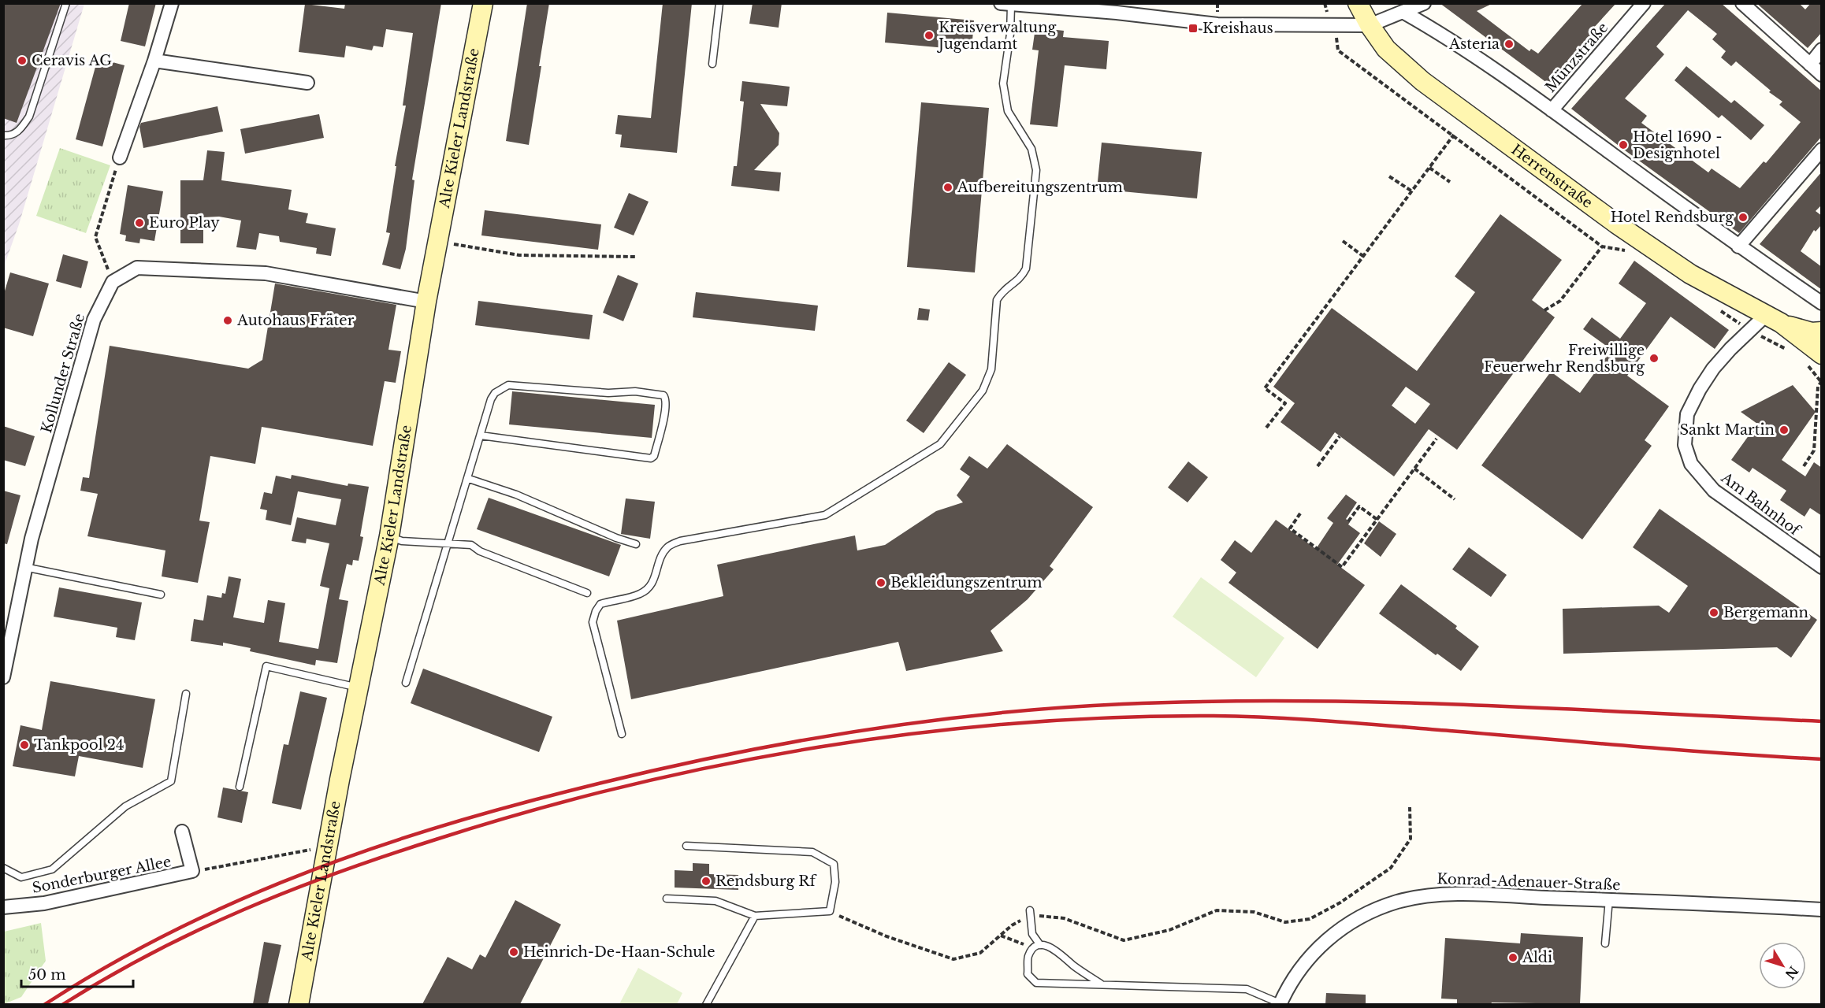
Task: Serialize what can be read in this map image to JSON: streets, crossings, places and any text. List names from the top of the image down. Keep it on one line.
{"streets":{"street":["Münzstraße","Alte Kieler Landstraße","Herrenstraße","Kollunder Straße","Am Bahnhof","Sonderburger Allee","Konrad-Adenauer-Straße"]},"crossings":[["Herrenstraße","Am Bahnhof"]],"places":{"transit":["Kreishaus"],"other":["Kreisverwaltung Jugendamt","Asteria","Ceravis AG","Hotel 1690 - Designhotel","Aufbereitungszentrum","Hotel Rendsburg","Euro Play","Autohaus Fräter","Freiwillige Feuerwehr Rendsburg","Sankt Martin","Bekleidungszentrum","Bergemann","Tankpool 24","Rendsburg Rf","Heinrich-De-Haan-Schule","Aldi"]},"scale_bar":"50 m","north":"bottom right"}
